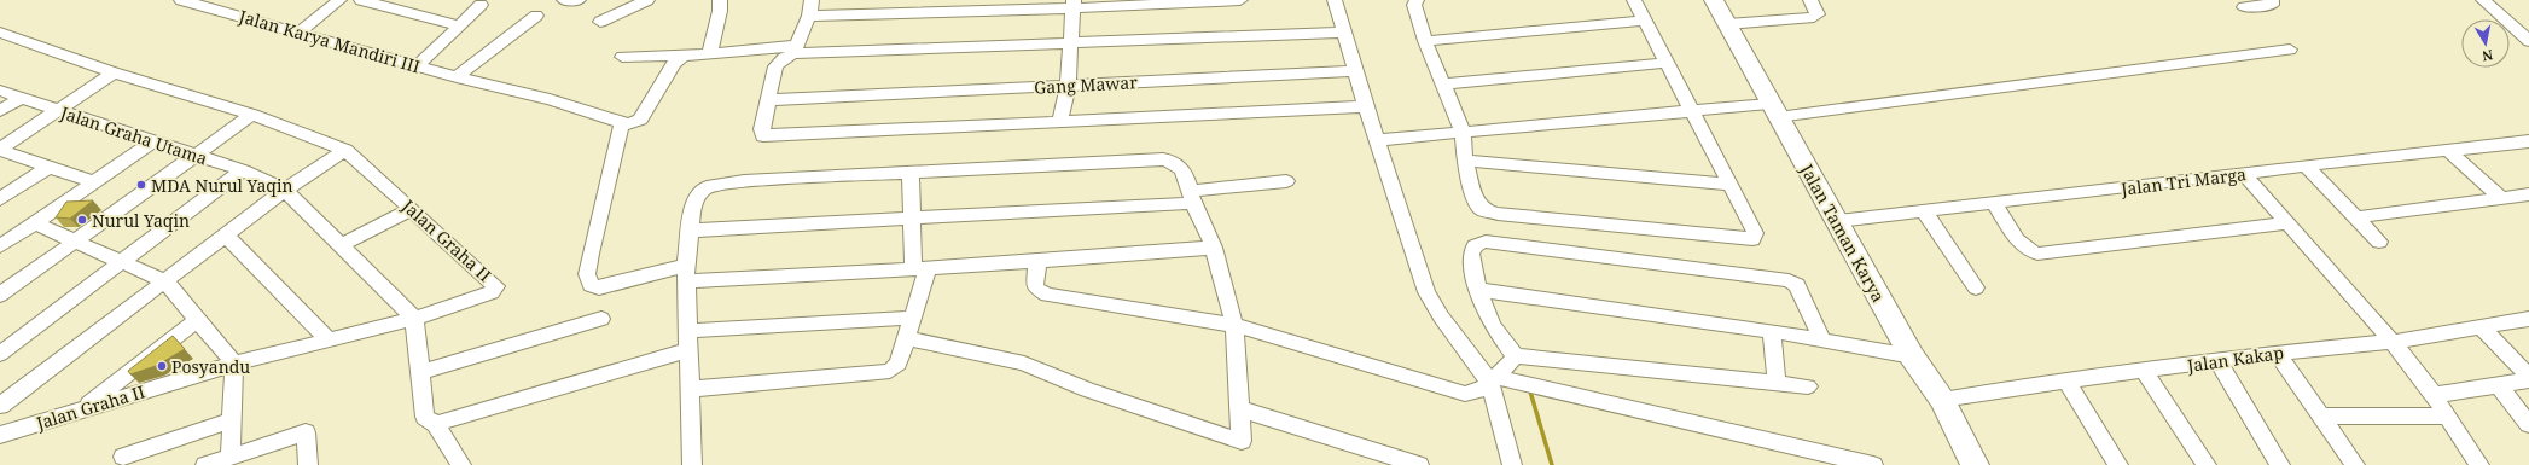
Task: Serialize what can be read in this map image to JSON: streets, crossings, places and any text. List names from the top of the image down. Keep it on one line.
{"streets":{"street":["Jalan Karya Mandiri III","Gang Mawar","Jalan Graha Utama","Jalan Tri Marga","Jalan Taman Karya","Jalan Graha II","Jalan Kakap"]},"crossings":[["Jalan Graha Utama","Jalan Graha II"],["Jalan Tri Marga","Jalan Taman Karya"],["Jalan Taman Karya","Jalan Kakap"]],"places":["MDA Nurul Yaqin","Nurul Yaqin","Posyandu"],"north":"bottom"}
